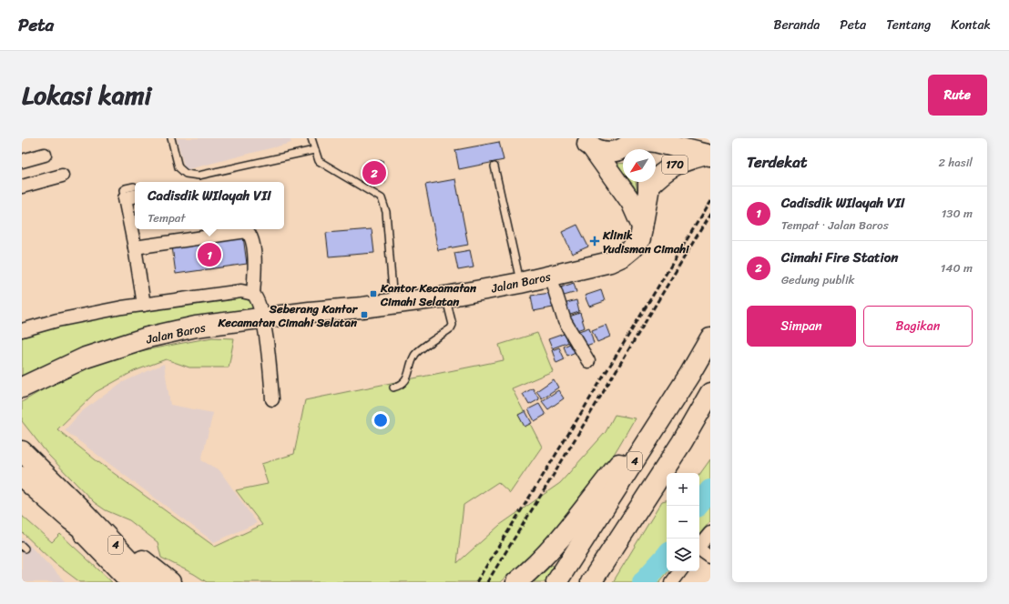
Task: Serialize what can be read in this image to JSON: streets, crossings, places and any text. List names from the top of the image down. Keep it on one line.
{"streets":{"main road":["170","Jalan Baros","4"]},"crossings":[["170","Jalan Baros"]],"places":{"health":["Klinik Yudisman Cimahi"],"transit":["Kantor Kecamatan Cimahi Selatan","Seberang Kantor Kecamatan Cimahi Selatan"]},"north":"bottom left","page":{"header":"Peta","nav":["Beranda","Peta","Tentang","Kontak"],"title":"Lokasi kami","buttons":["Rute",["Simpan","Bagikan"]],"heading":["Terdekat","2 hasil"],"pins":["2","1"],"popup":["Cadisdik WIlayah VII","Tempat"],"list":[{"mark":"1","name":"Cadisdik WIlayah VII","note":"Tempat · Jalan Baros","value":"130 m"},{"mark":"2","name":"Cimahi Fire Station","note":"Gedung publik","value":"140 m"}],"map_buttons":["+","−"]}}
